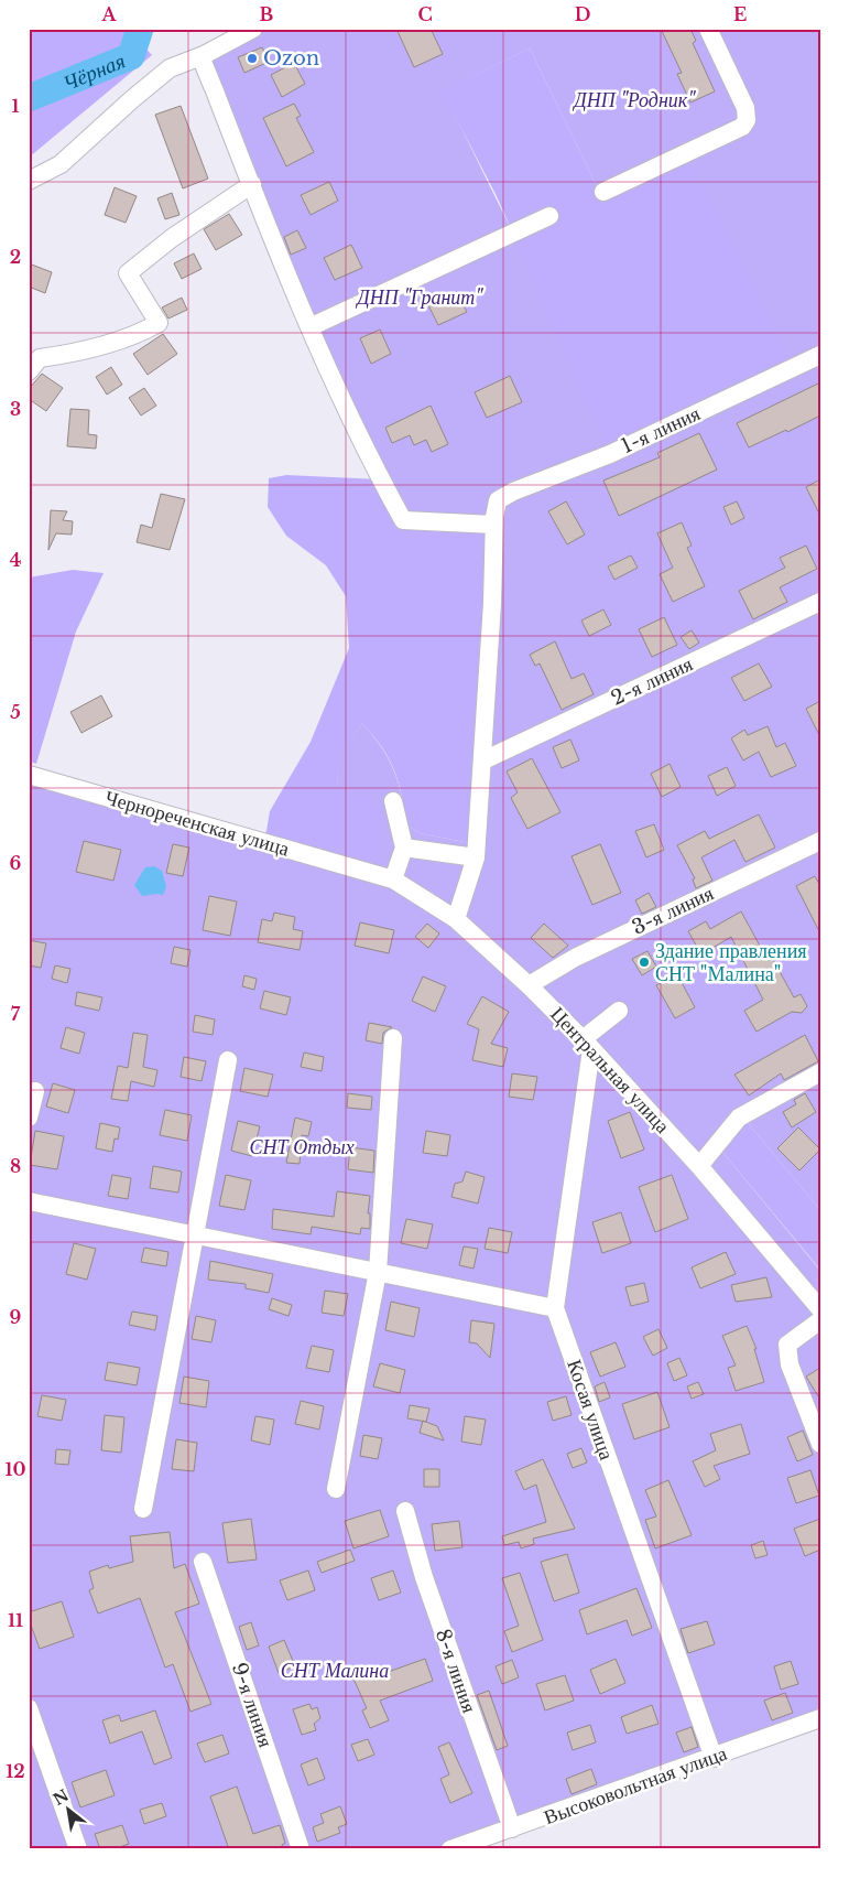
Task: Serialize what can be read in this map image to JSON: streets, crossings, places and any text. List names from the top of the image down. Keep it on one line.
{"streets":{"street":["1-я линия","2-я линия","Чернореченская улица","3-я линия","Центральная улица","Косая улица","8-я линия","9-я линия","Высоковольтная улица"]},"crossings":[["Чернореченская улица","Центральная улица"],["3-я линия","Центральная улица"],["Центральная улица","Косая улица"],["Косая улица","Высоковольтная улица"],["8-я линия","Высоковольтная улица"]],"water":["Чёрная"],"parks":["ДНП \"Родник\"","ДНП \"Гранит\"","СНТ Отдых","СНТ Малина"],"places":["Ozon","Здание правления СНТ \"Малина\""],"north":"top left","grid":{"columns":["A","B","C","D","E"],"rows":["1","2","3","4","5","6","7","8","9","10","11","12"]}}
